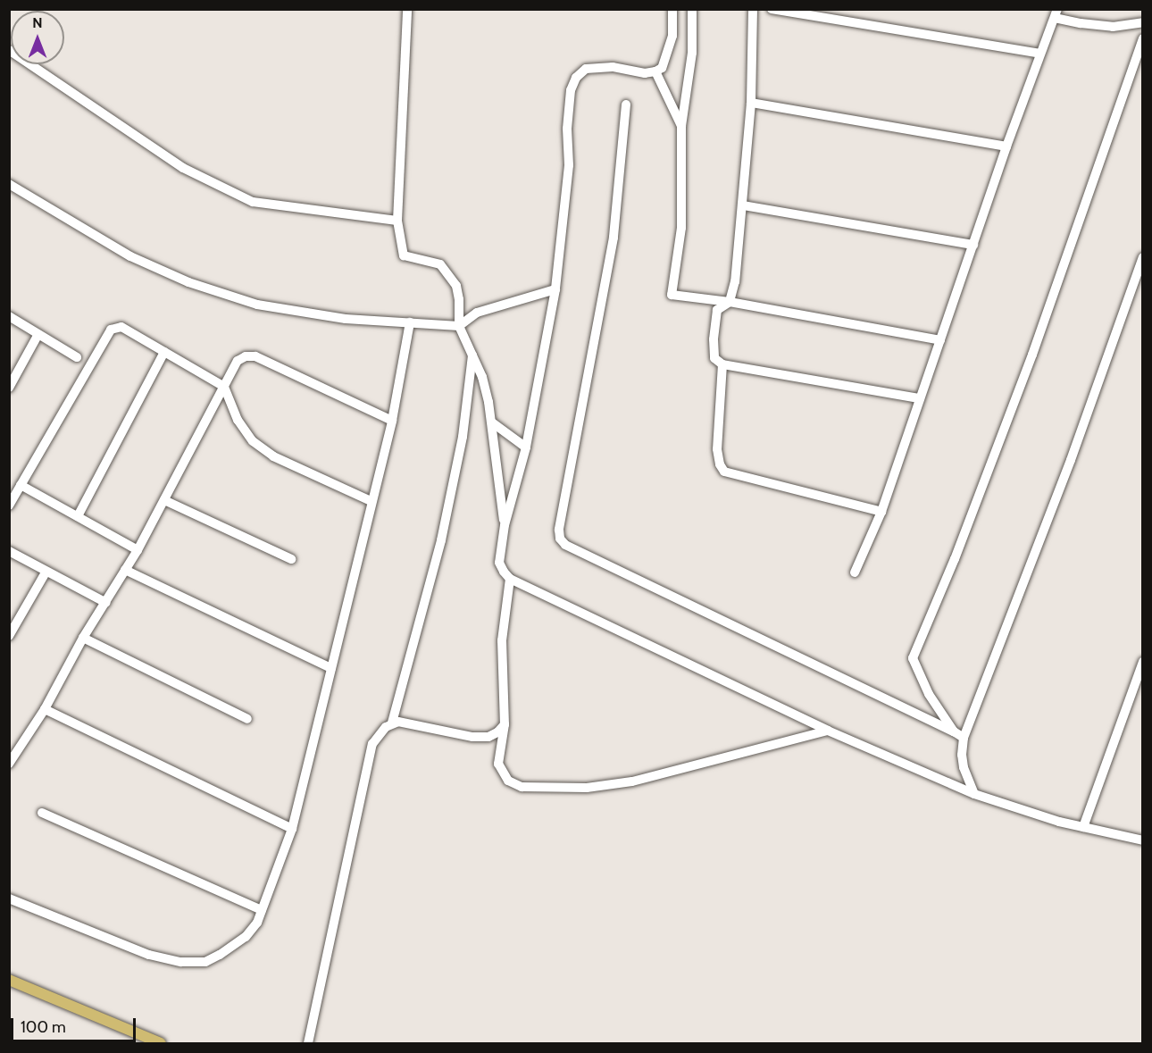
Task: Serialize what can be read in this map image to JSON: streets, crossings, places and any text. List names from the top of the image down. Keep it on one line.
{"scale_bar":"100 m","north":"top"}
